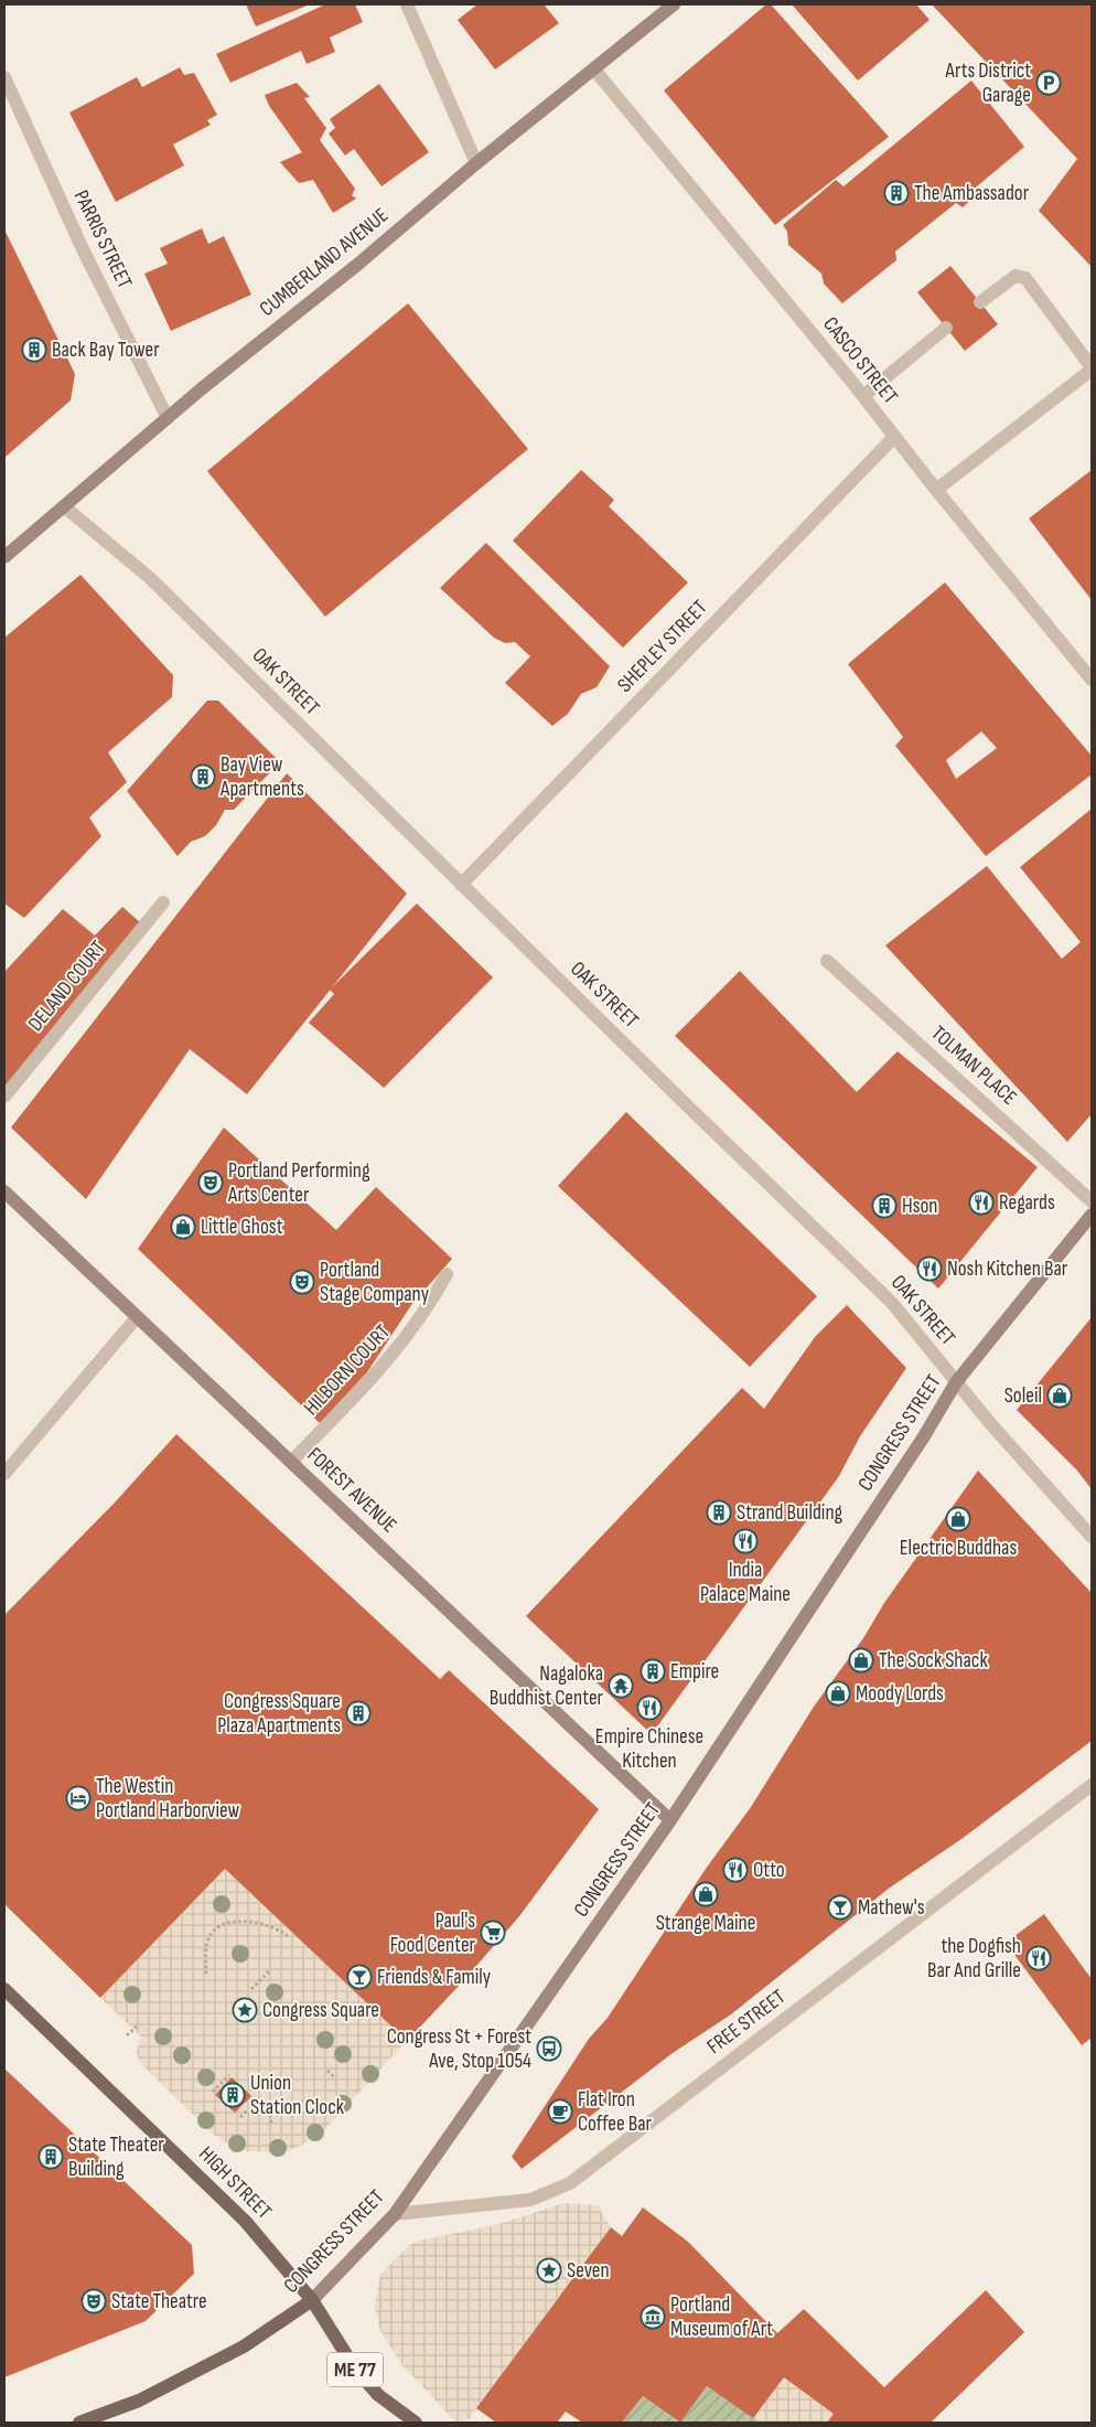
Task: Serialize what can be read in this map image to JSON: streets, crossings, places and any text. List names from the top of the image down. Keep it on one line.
{"streets":{"main road":["CUMBERLAND AVENUE","CONGRESS STREET","FOREST AVENUE","HIGH STREET","ME 77"],"street":["PARRIS STREET","CASCO STREET","SHEPLEY STREET","OAK STREET","DELAND COURT","TOLMAN PLACE","HILBORN COURT","FREE STREET"]},"crossings":[["PARRIS STREET","CUMBERLAND AVENUE"],["CUMBERLAND AVENUE","CASCO STREET"],["CUMBERLAND AVENUE","OAK STREET"],["CASCO STREET","SHEPLEY STREET"],["SHEPLEY STREET","OAK STREET"],["OAK STREET","CONGRESS STREET"],["HILBORN COURT","FOREST AVENUE"],["CONGRESS STREET","FOREST AVENUE"],["CONGRESS STREET","FREE STREET"],["CONGRESS STREET","HIGH STREET"]],"places":{"parking":["Arts District Garage"],"building":["The Ambassador","Back Bay Tower","Bay View Apartments","Hson","Strand Building","Empire","Congress Square Plaza Apartments","Union Station Clock","State Theater Building"],"theatre":["Portland Performing Arts Center","Portland Stage Company","State Theatre"],"restaurant":["Regards","Nosh Kitchen Bar","India Palace Maine","Empire Chinese Kitchen","Otto","the Dogfish Bar And Grille"],"shop":["Little Ghost","Soleil","Electric Buddhas","The Sock Shack","Moody Lords","Strange Maine"],"temple":["Nagaloka Buddhist Center"],"hotel":["The Westin Portland Harborview"],"bar":["Mathew's","Friends & Family"],"supermarket":["Paul's Food Center"],"place":["Congress Square","Seven"],"bus stop":["Congress St + Forest Ave, Stop 1054"],"cafe":["Flat Iron Coffee Bar"],"museum":["Portland Museum of Art"]}}
